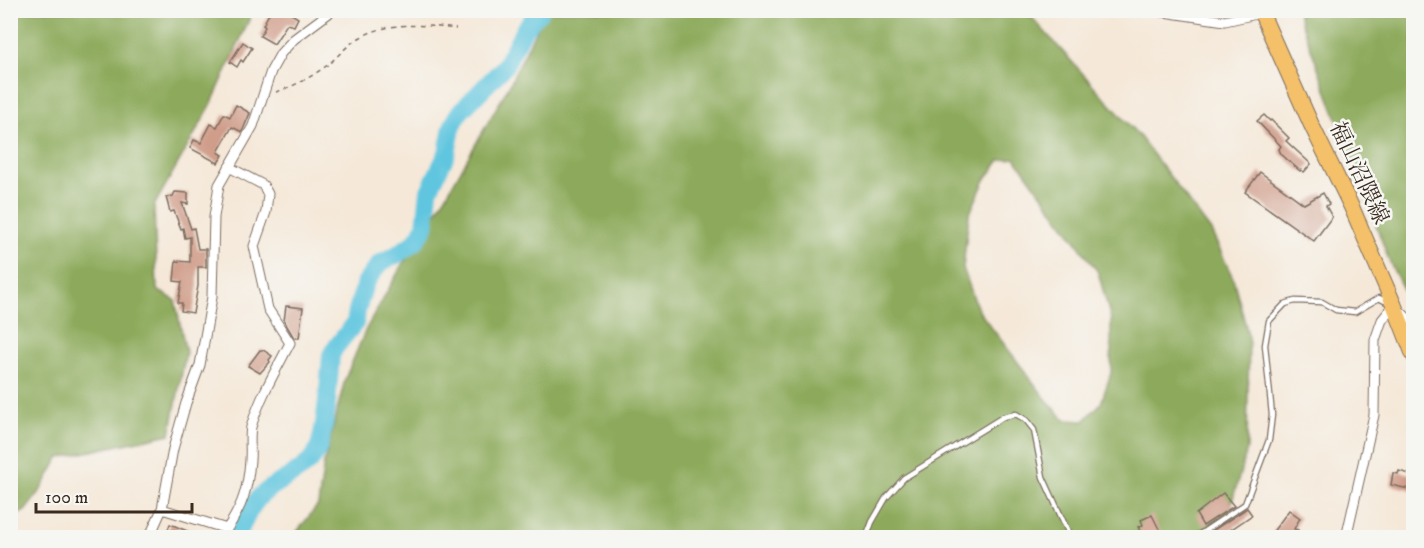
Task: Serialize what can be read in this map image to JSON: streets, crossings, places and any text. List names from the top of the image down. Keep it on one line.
{"streets":{"main road":["福山沼隈線"]},"scale_bar":"100 m"}
